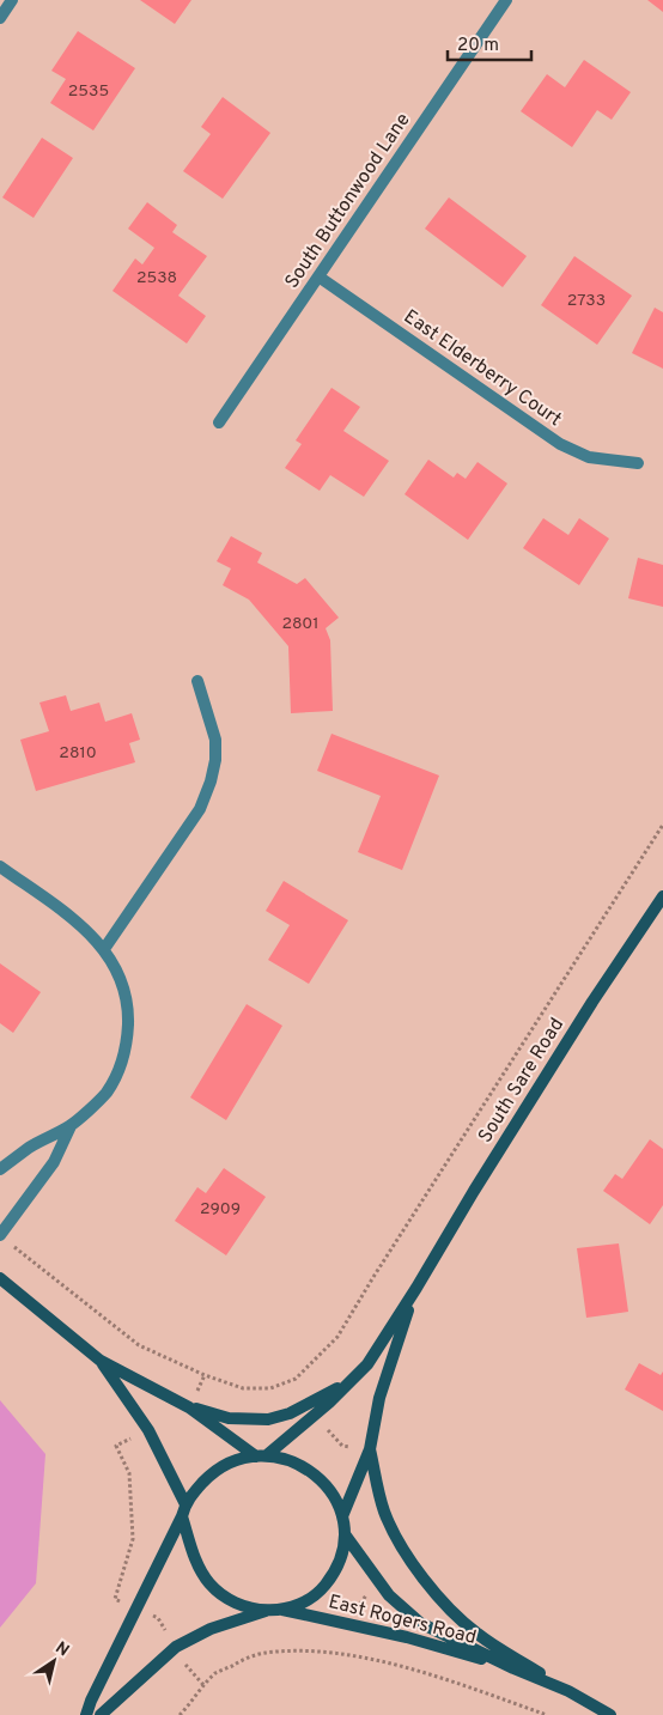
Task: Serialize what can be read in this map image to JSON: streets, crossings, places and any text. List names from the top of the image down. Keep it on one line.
{"streets":{"main road":["South Sare Road","East Rogers Road"],"street":["South Buttonwood Lane","East Elderberry Court"]},"crossings":[["South Buttonwood Lane","East Elderberry Court"],["South Sare Road","East Rogers Road"]],"house_numbers":["2535","2538","2733","2801","2810","2909"],"scale_bar":"20 m","north":"top right"}
